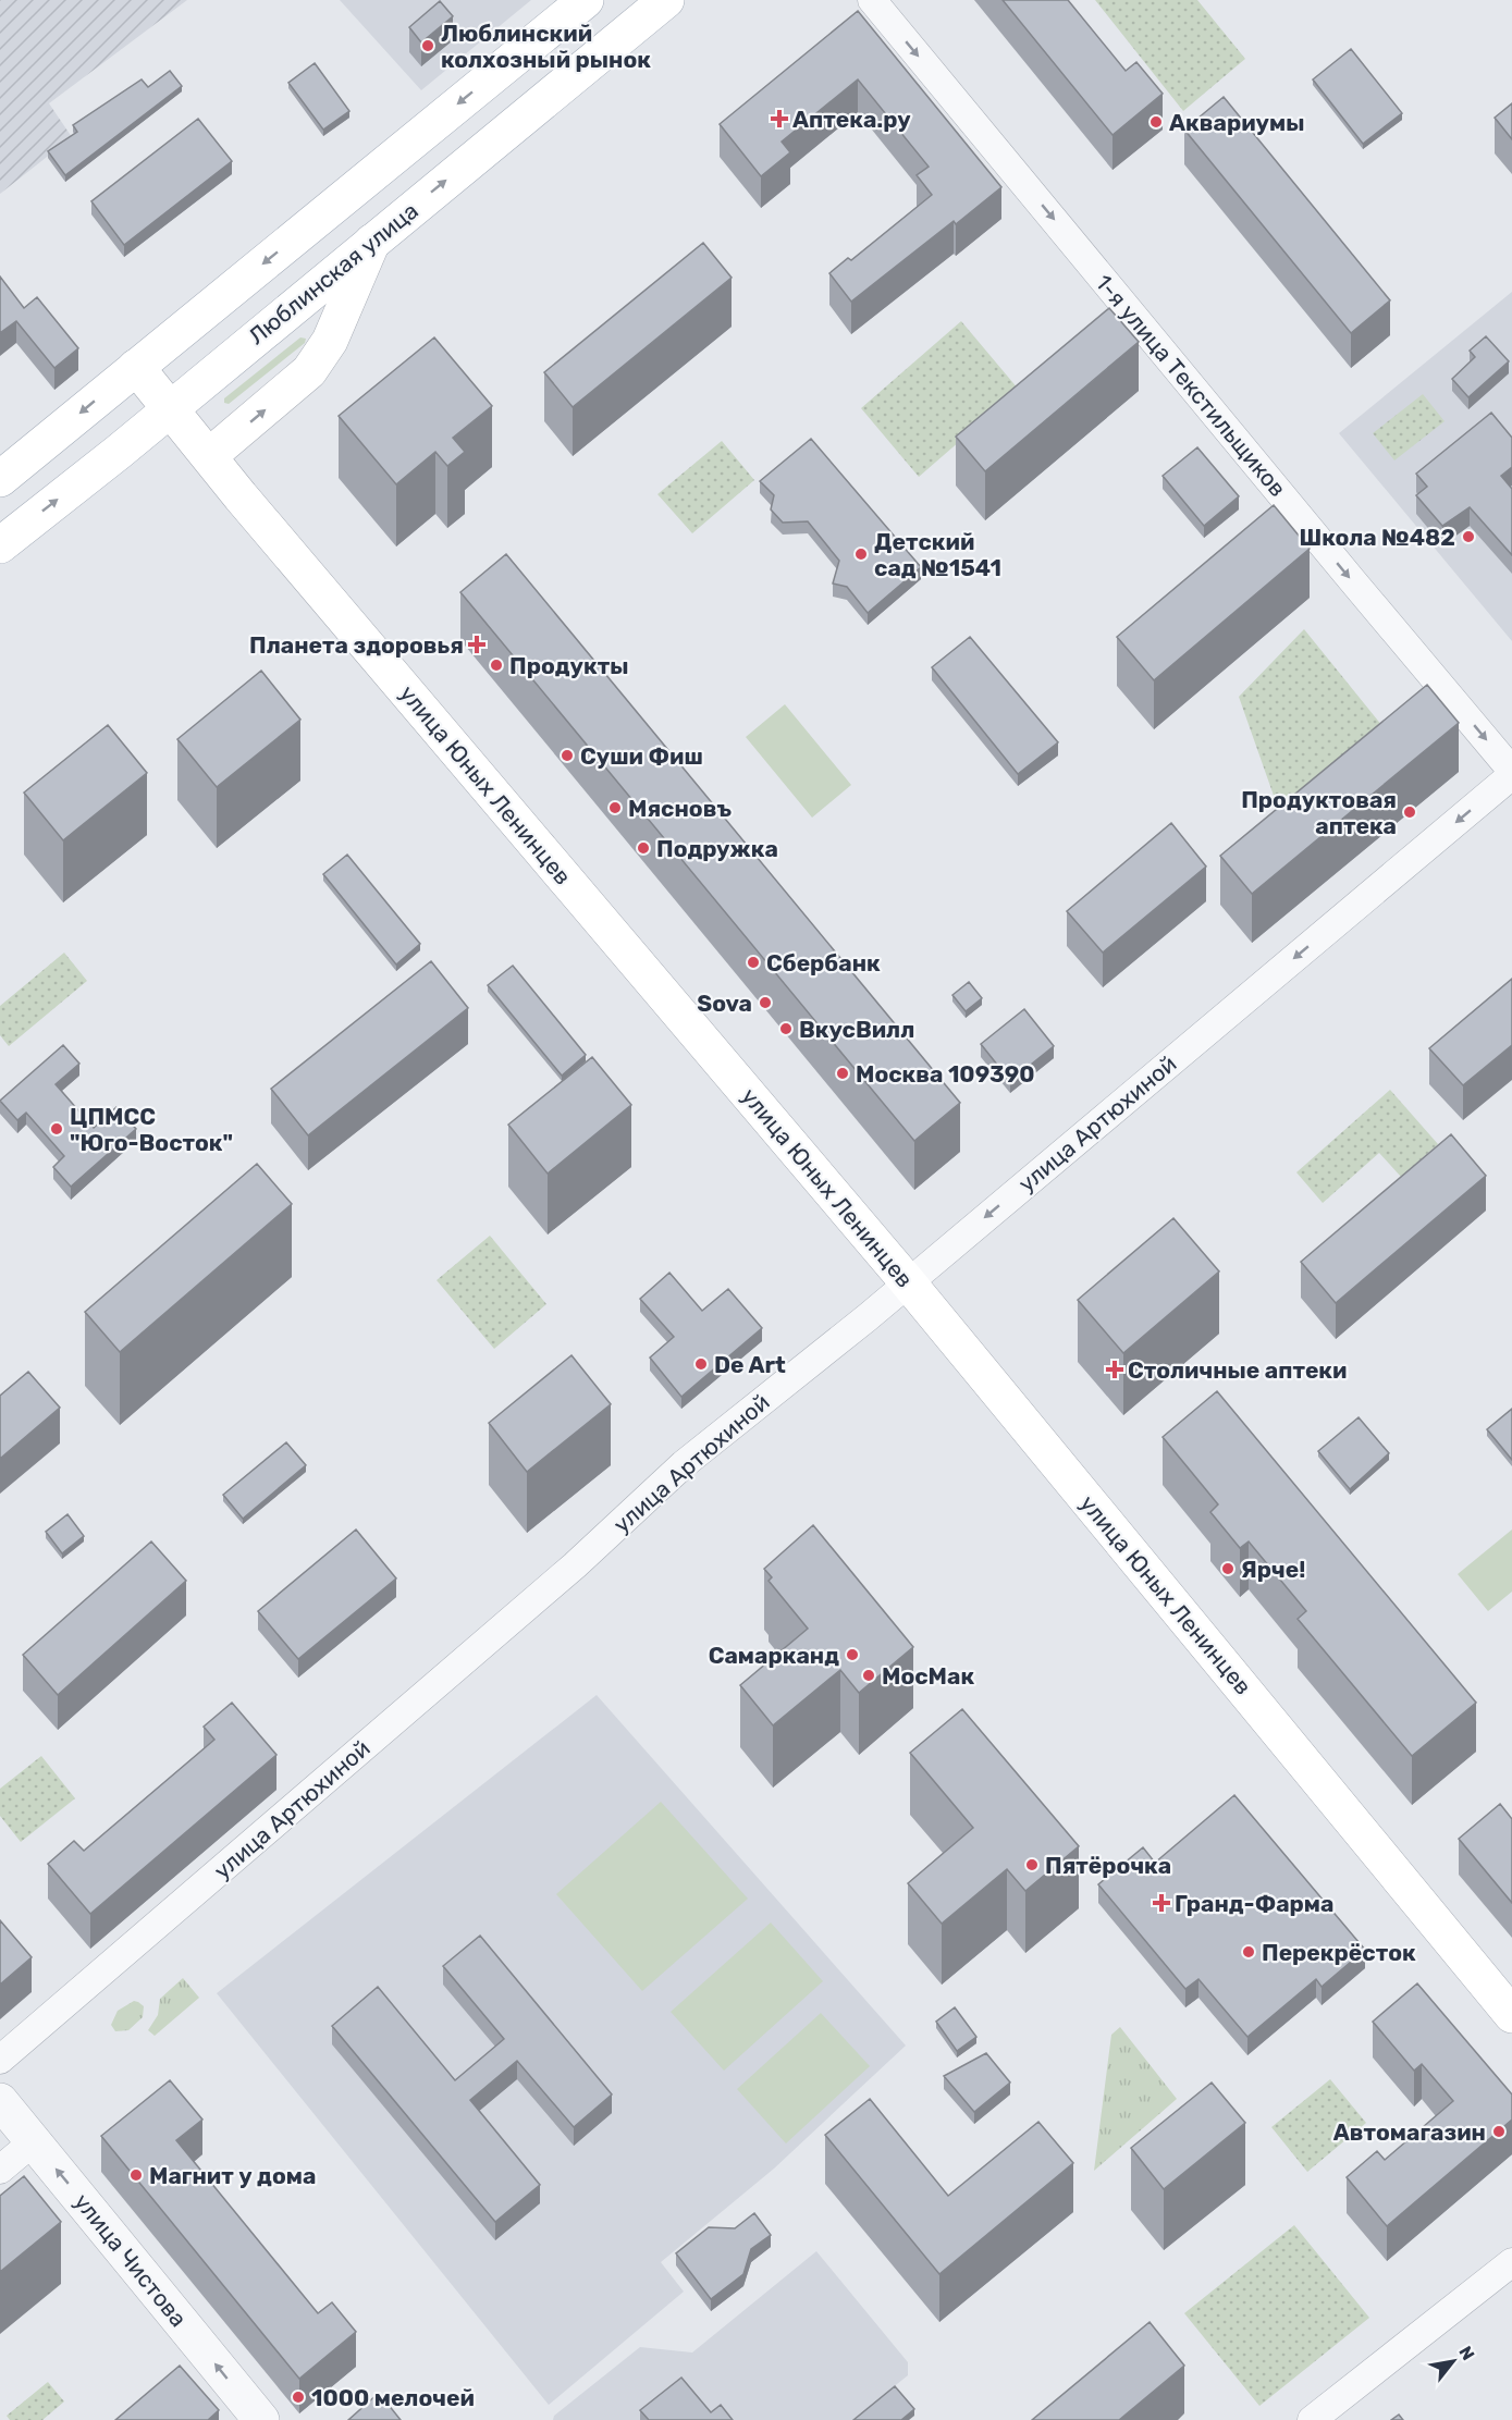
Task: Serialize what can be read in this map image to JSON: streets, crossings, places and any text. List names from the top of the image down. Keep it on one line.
{"streets":{"main road":["Люблинская улица","улица Юных Ленинцев"],"street":["1-я улица Текстильщиков","улица Артюхиной","улица Чистова"]},"crossings":[["Люблинская улица","улица Юных Ленинцев"],["улица Юных Ленинцев","улица Артюхиной"]],"one_way":["1-я улица Текстильщиков","улица Артюхиной","улица Чистова"],"places":{"other":["Люблинский колхозный рынок","Аквариумы","Школа №482","Детский сад №1541","Продукты","Суши Фиш","Мясновъ","Продуктовая аптека","Подружка","Сбербанк","Sova","ВкусВилл","Москва 109390","ЦПМСС \"Юго-Восток\"","De Art","Ярче!","Самарканд","МосМак","Пятёрочка","Перекрёсток","Автомагазин","Магнит у дома","1000 мелочей"],"health":["Аптека.ру","Планета здоровья","Столичные аптеки","Гранд-Фарма"]},"north":"top right"}
